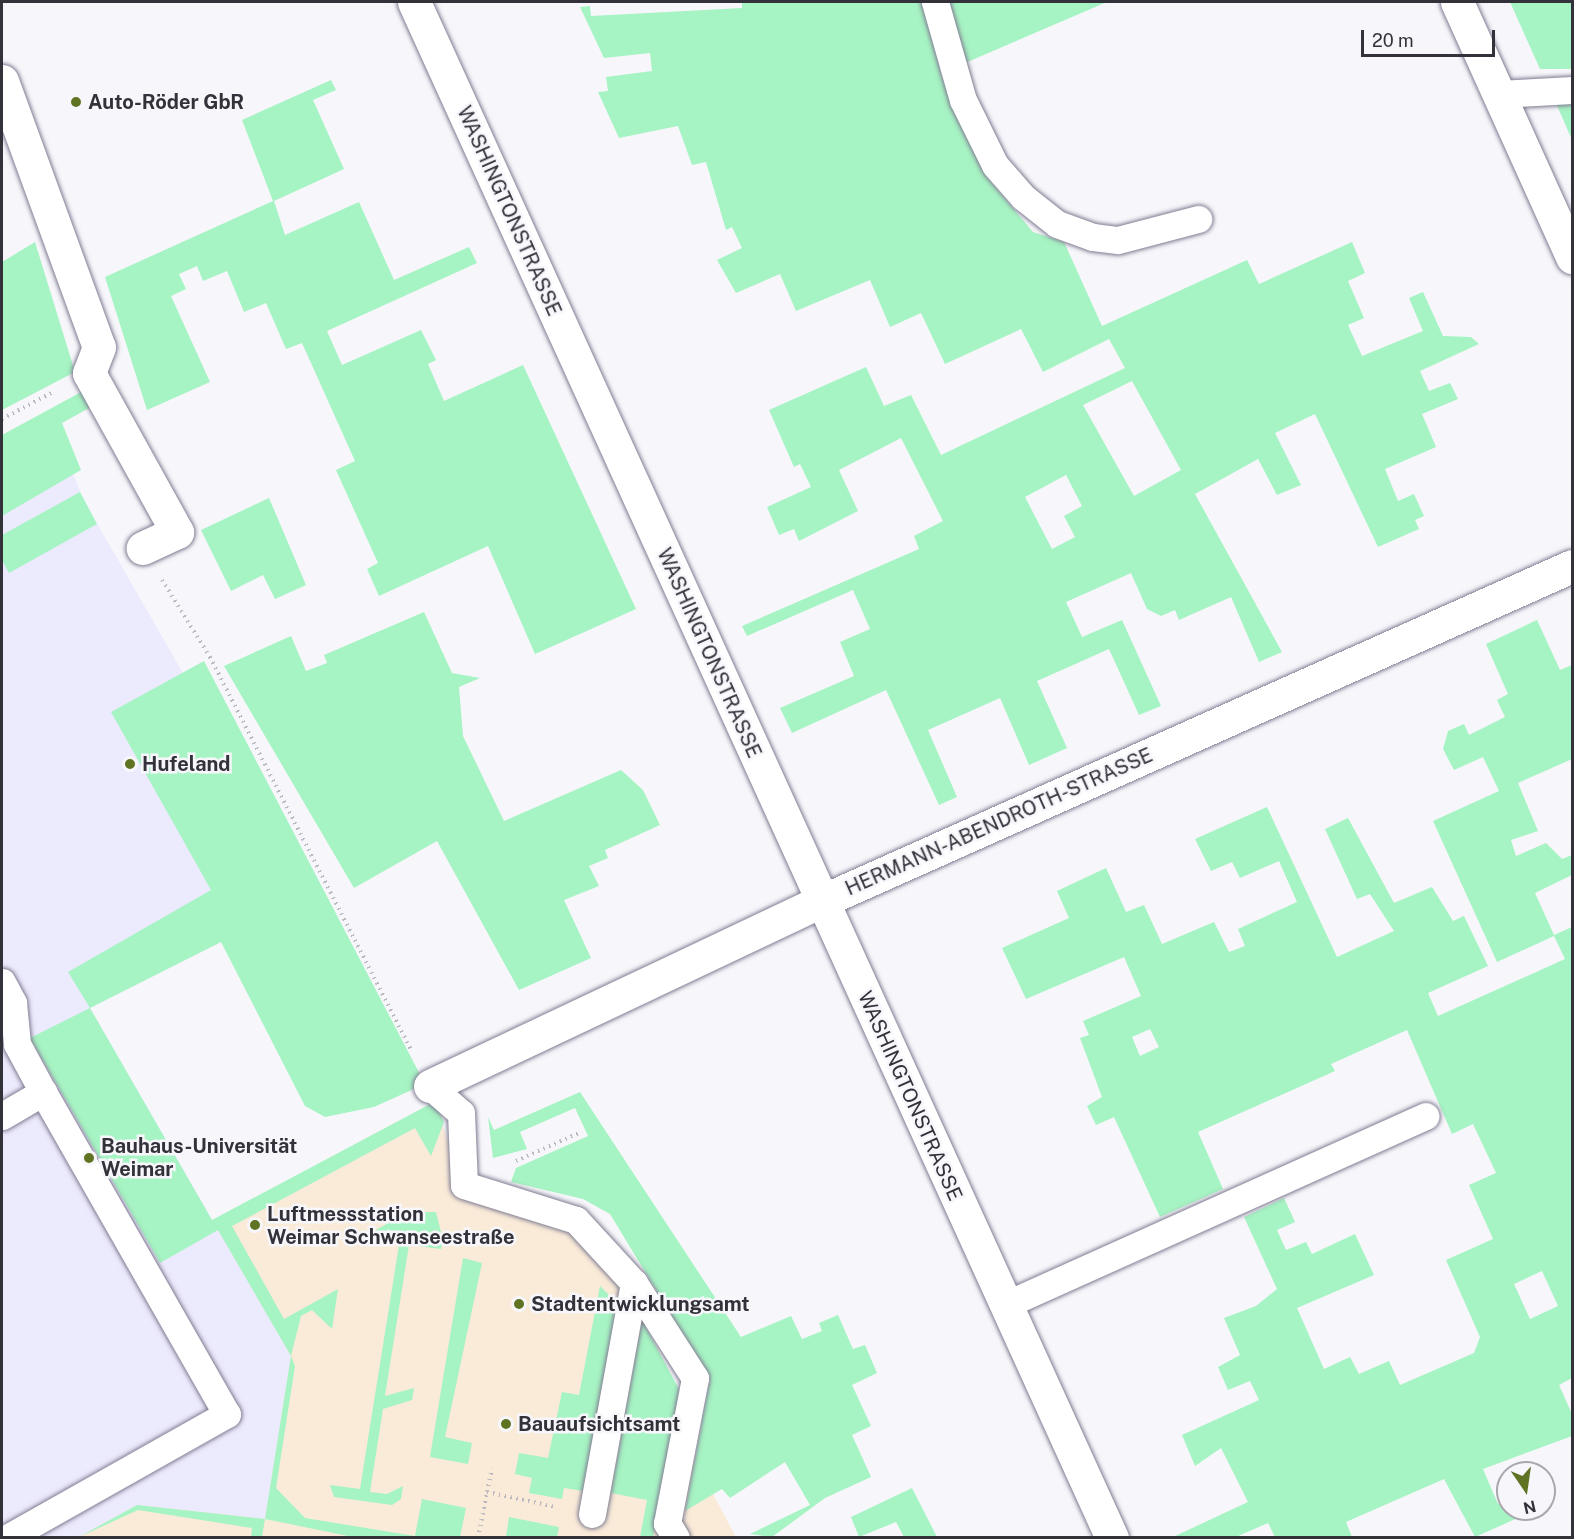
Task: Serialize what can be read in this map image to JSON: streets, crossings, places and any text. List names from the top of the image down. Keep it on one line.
{"streets":{"street":["WASHINGTONSTRASSE","HERMANN-ABENDROTH-STRASSE"]},"crossings":[["WASHINGTONSTRASSE","HERMANN-ABENDROTH-STRASSE"]],"places":["Auto-Röder GbR","Hufeland","Bauhaus-Universität Weimar","Luftmessstation Weimar Schwanseestraße","Stadtentwicklungsamt","Bauaufsichtsamt"],"scale_bar":"20 m","north":"bottom"}
